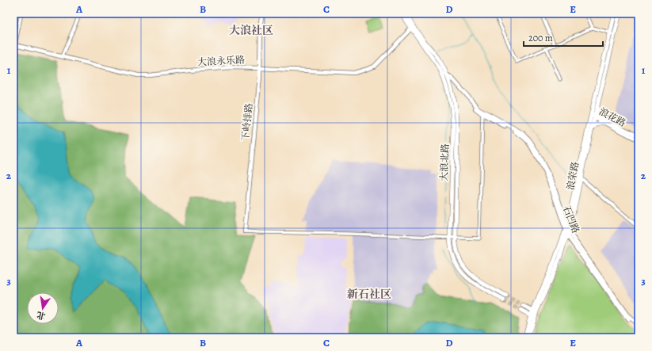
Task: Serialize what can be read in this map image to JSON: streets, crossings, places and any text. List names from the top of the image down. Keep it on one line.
{"streets":{"main road":["大浪北路","浪荣路"],"street":["大浪永乐路","浪花路","下岭排路","石凹路"]},"crossings":[["大浪永乐路","下岭排路"],["大浪永乐路","大浪北路"],["浪花路","浪荣路"],["大浪北路","石凹路"],["浪荣路","石凹路"]],"districts":["大浪社区","新石社区"],"scale_bar":"200 m","north":"bottom","grid":{"columns":["A","B","C","D","E"],"rows":["1","2","3"]}}
